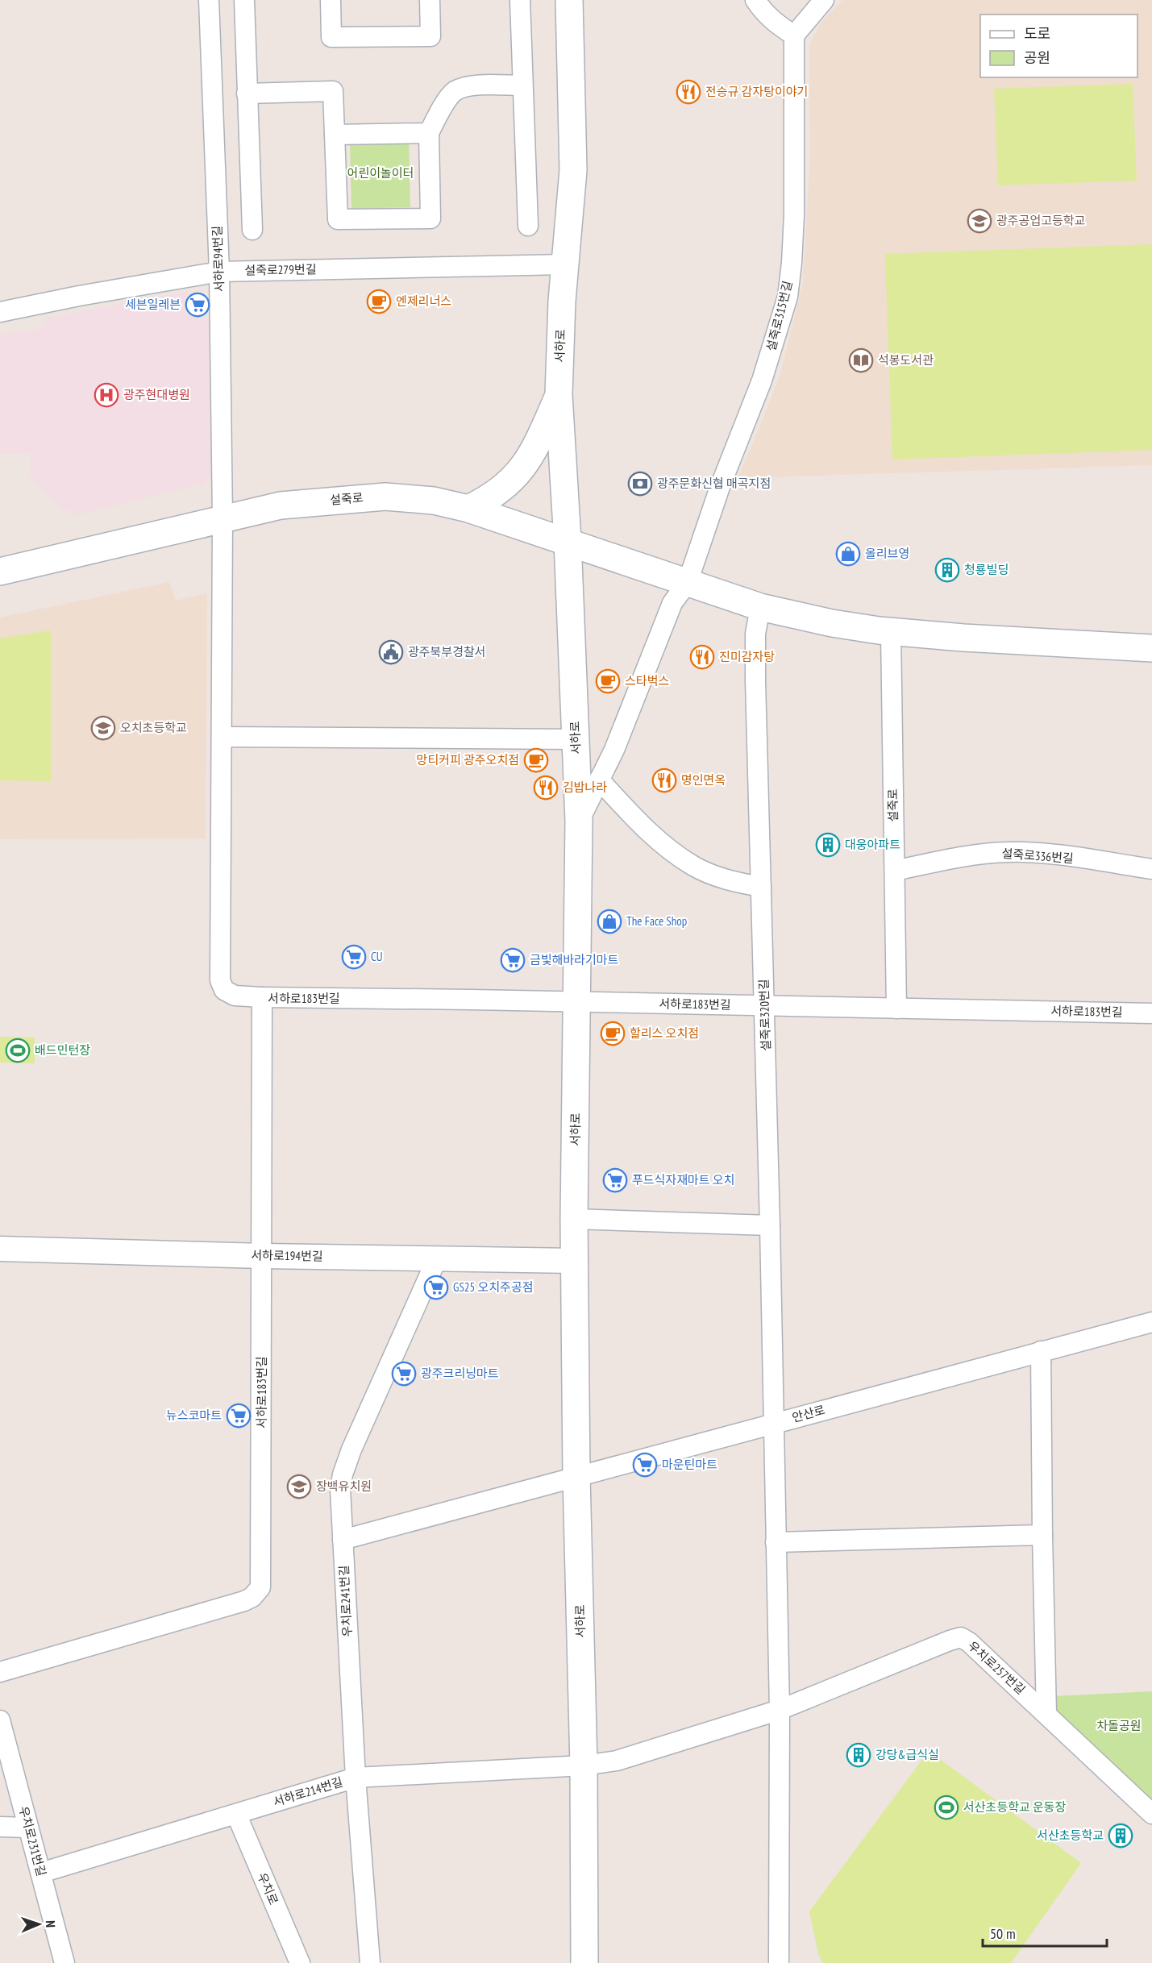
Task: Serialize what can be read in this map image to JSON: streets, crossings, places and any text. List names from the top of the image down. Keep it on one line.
{"streets":{"main road":["서하로","설죽로"],"street":["서하로94번길","설죽로279번길","설죽로315번길","설죽로336번길","서하로183번길","설죽로320번길","서하로194번길","안산로","우치로241번길","우치로257번길","서하로214번길","우치로231번길","우치로"]},"crossings":[["서하로94번길","설죽로279번길"],["서하로94번길","설죽로"],["서하로94번길","서하로183번길"],["설죽로279번길","서하로"],["설죽로315번길","설죽로"],["서하로","설죽로"],["서하로","서하로183번길"],["서하로","서하로194번길"],["서하로","안산로"],["서하로","서하로214번길"],["설죽로","설죽로336번길"],["설죽로","서하로183번길"],["설죽로","설죽로320번길"],["서하로183번길","설죽로320번길"],["서하로183번길","서하로194번길"],["설죽로320번길","안산로"],["서하로194번길","우치로241번길"],["우치로241번길","서하로214번길"],["서하로214번길","우치로231번길"],["서하로214번길","우치로"]],"parks":["어린이놀이터","차돌공원"],"places":{"restaurant":["전승규 감자탕이야기","진미감자탕","명인면옥","김밥나라"],"school or university":["광주공업고등학교","오치초등학교","장백유치원"],"cafe":["엔제리너스","스타벅스","망티커피 광주오치점","할리스 오치점"],"supermarket":["세븐일레븐","CU","금빛해바라기마트","푸드식자재마트 오치","GS25 오치주공점","광주크리닝마트","뉴스코마트","마운틴마트"],"library":["석봉도서관"],"hospital":["광주현대병원"],"bank":["광주문화신협 매곡지점"],"shop":["올리브영","The Face Shop"],"building":["청룡빌딩","대웅아파트","강당&급식실","서산초등학교"],"public building":["광주북부경찰서"],"sports":["배드민턴장","서산초등학교 운동장"]},"legend":["도로","공원"],"scale_bar":"50 m","north":"right"}
